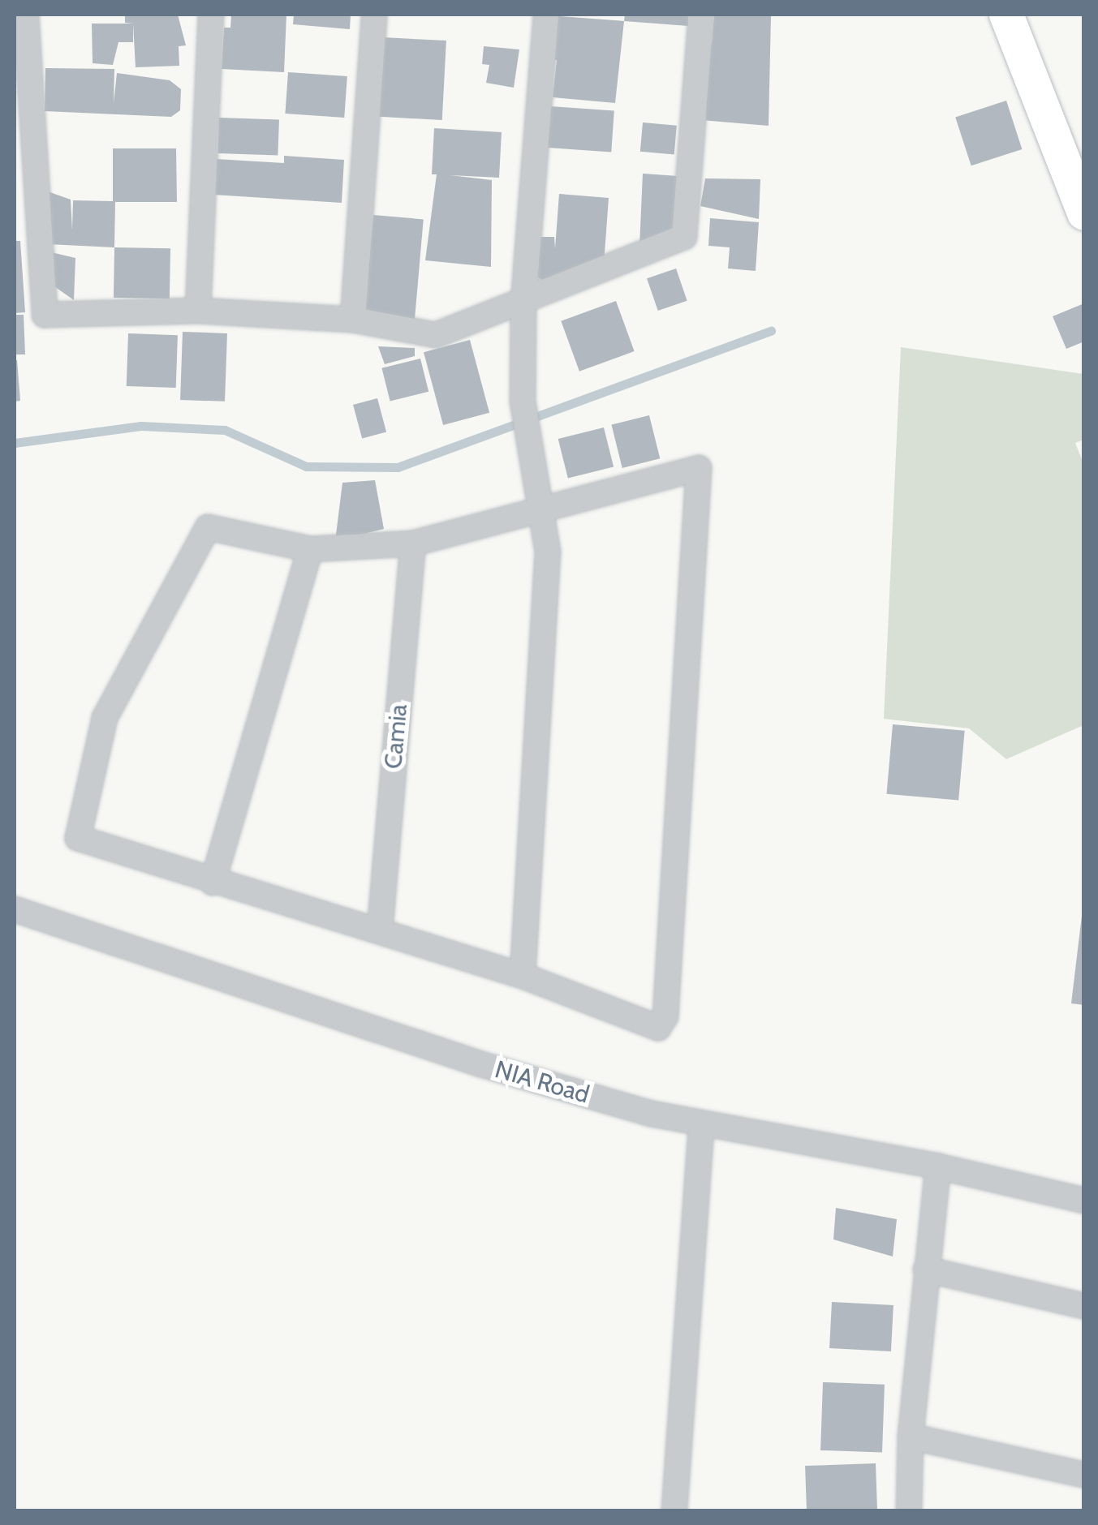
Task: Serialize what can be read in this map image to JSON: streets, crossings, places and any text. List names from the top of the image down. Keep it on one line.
{"streets":{"street":["Camia","NIA Road"]}}
